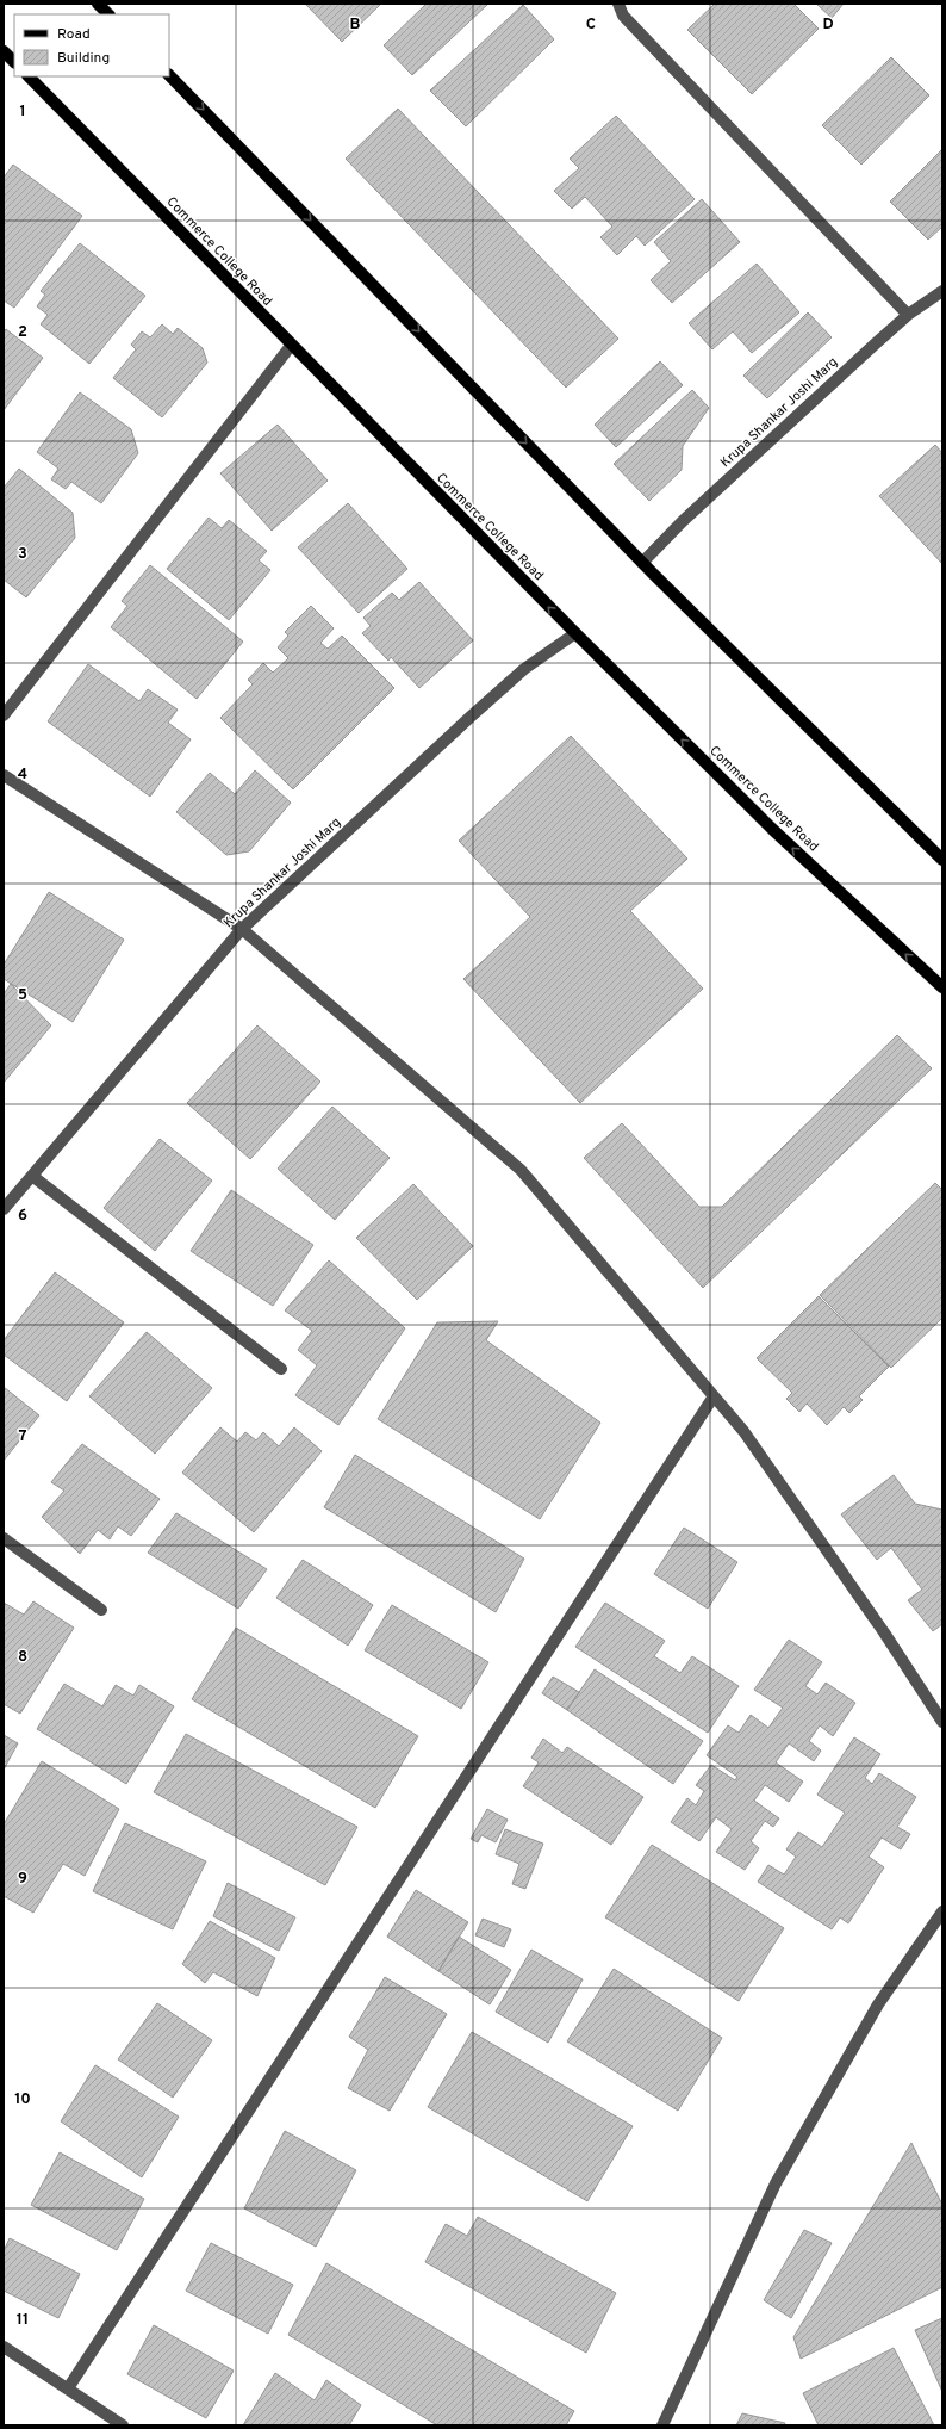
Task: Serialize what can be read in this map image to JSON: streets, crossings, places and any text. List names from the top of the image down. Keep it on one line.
{"streets":{"main road":["Commerce College Road"],"street":["Krupa Shankar Joshi Marg"]},"crossings":[["Commerce College Road","Krupa Shankar Joshi Marg"]],"legend":["Road","Building"],"grid":{"columns":["B","C","D"],"rows":["1","2","3","4","5","6","7","8","9","10","11"]}}
